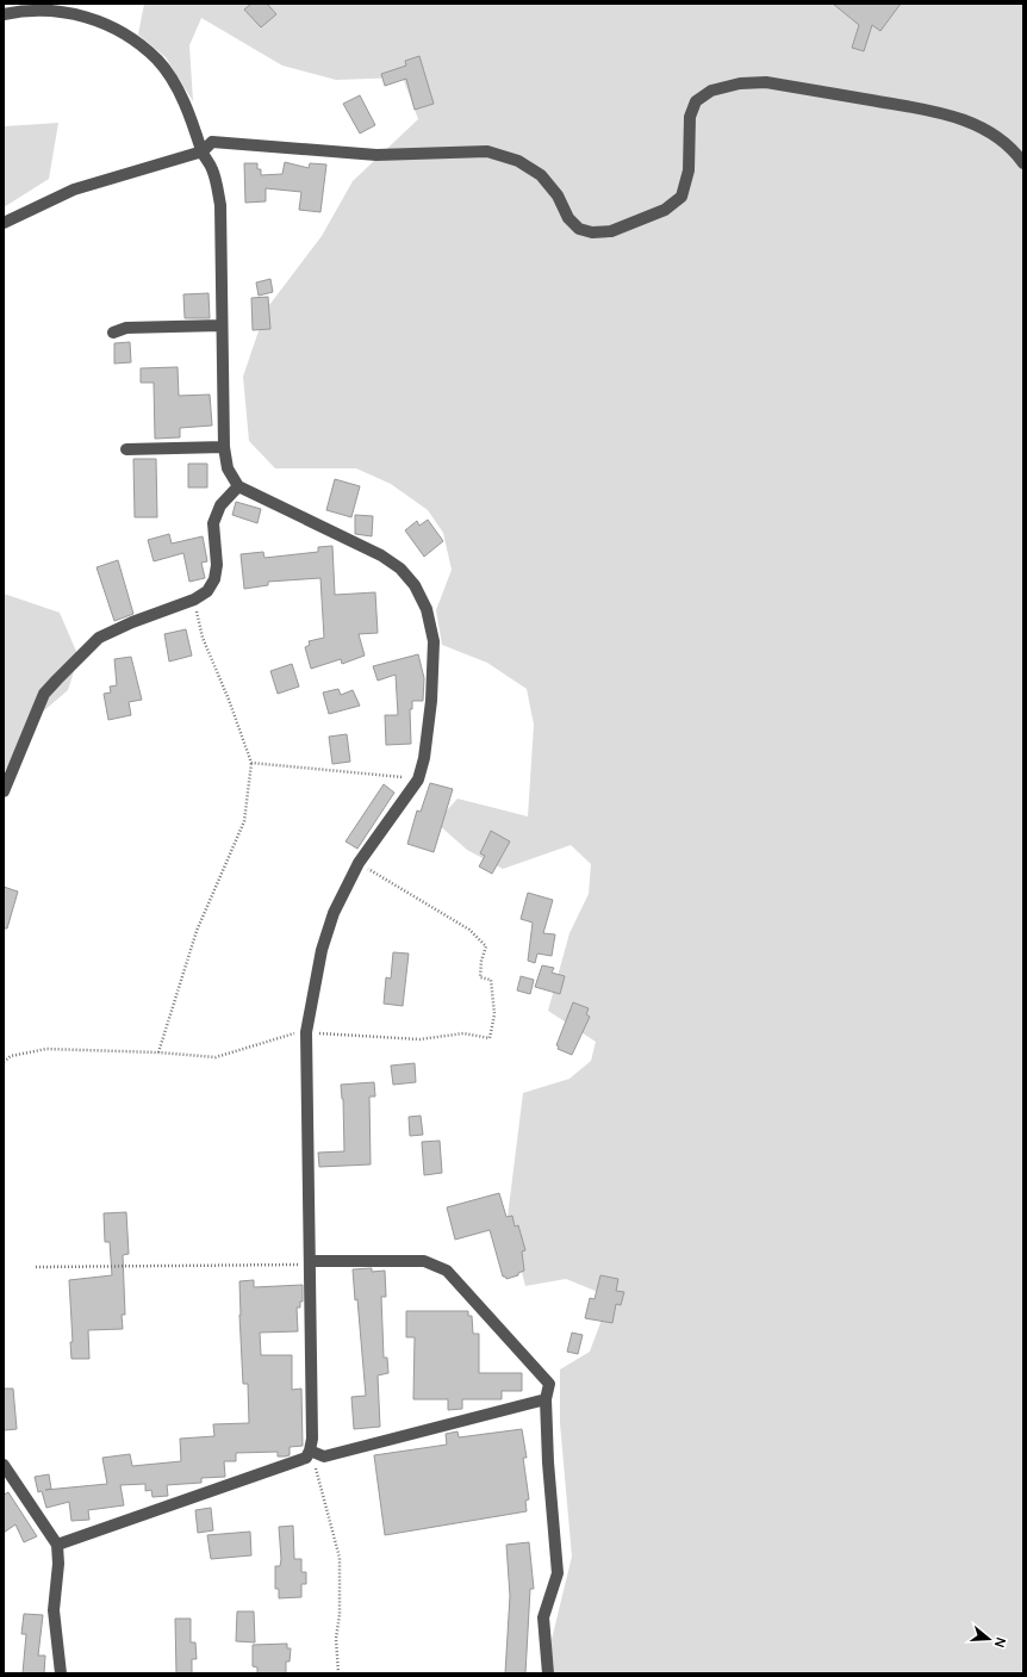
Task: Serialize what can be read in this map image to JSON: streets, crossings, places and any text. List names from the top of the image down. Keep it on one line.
{"north":"right"}
